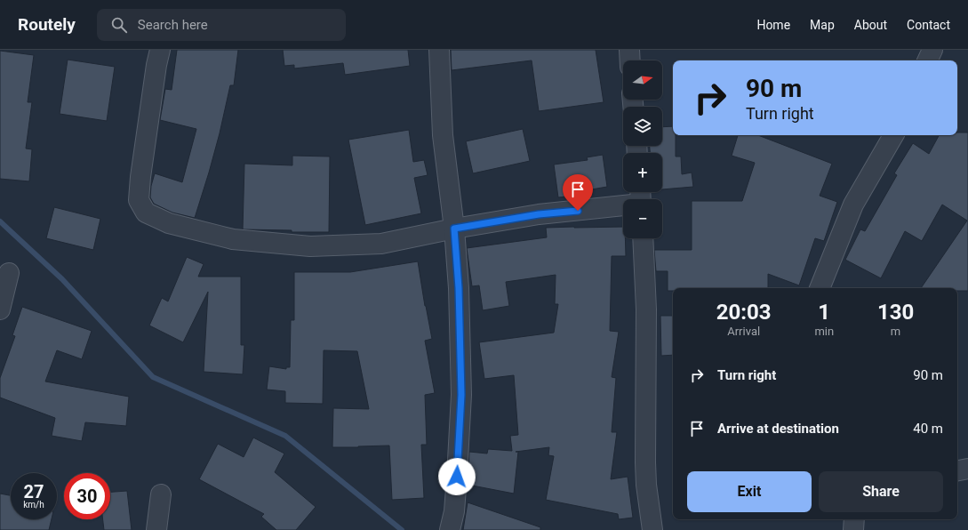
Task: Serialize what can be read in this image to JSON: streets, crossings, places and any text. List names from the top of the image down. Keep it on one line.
{"north":"right","page":{"header":"Routely","search":"Search here","nav":["Home","Map","About","Contact"],"map_buttons":["+","−"],"turn":["90 m","Turn right"],"eta":["20:03","Arrival","1","min","130","m"],"list":[{"name":"Turn right","value":"90 m"},{"name":"Arrive at destination","value":"40 m"}],"buttons":["Exit","Share"],"speed":"27 km/h","limit":"30"}}
